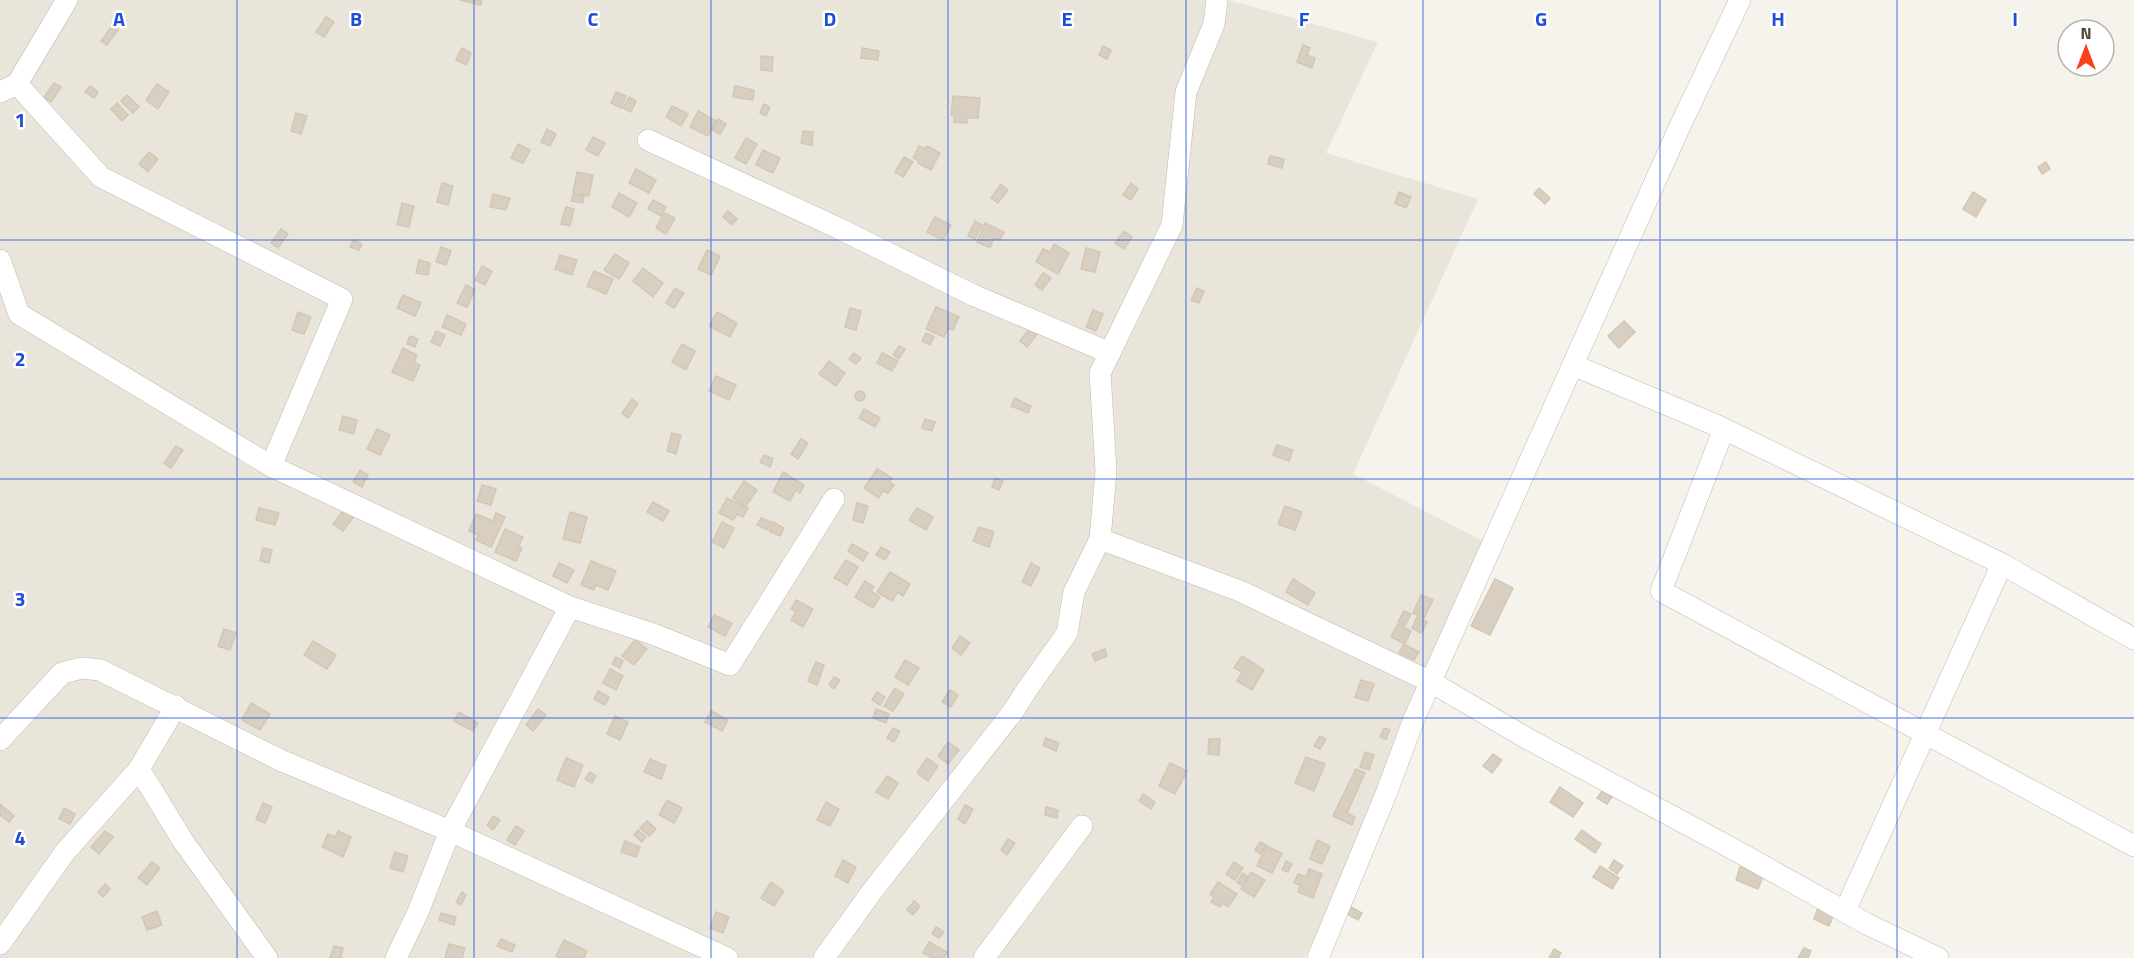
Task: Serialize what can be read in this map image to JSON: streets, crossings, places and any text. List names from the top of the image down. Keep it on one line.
{"north":"top","grid":{"columns":["A","B","C","D","E","F","G","H","I"],"rows":["1","2","3","4"]}}
